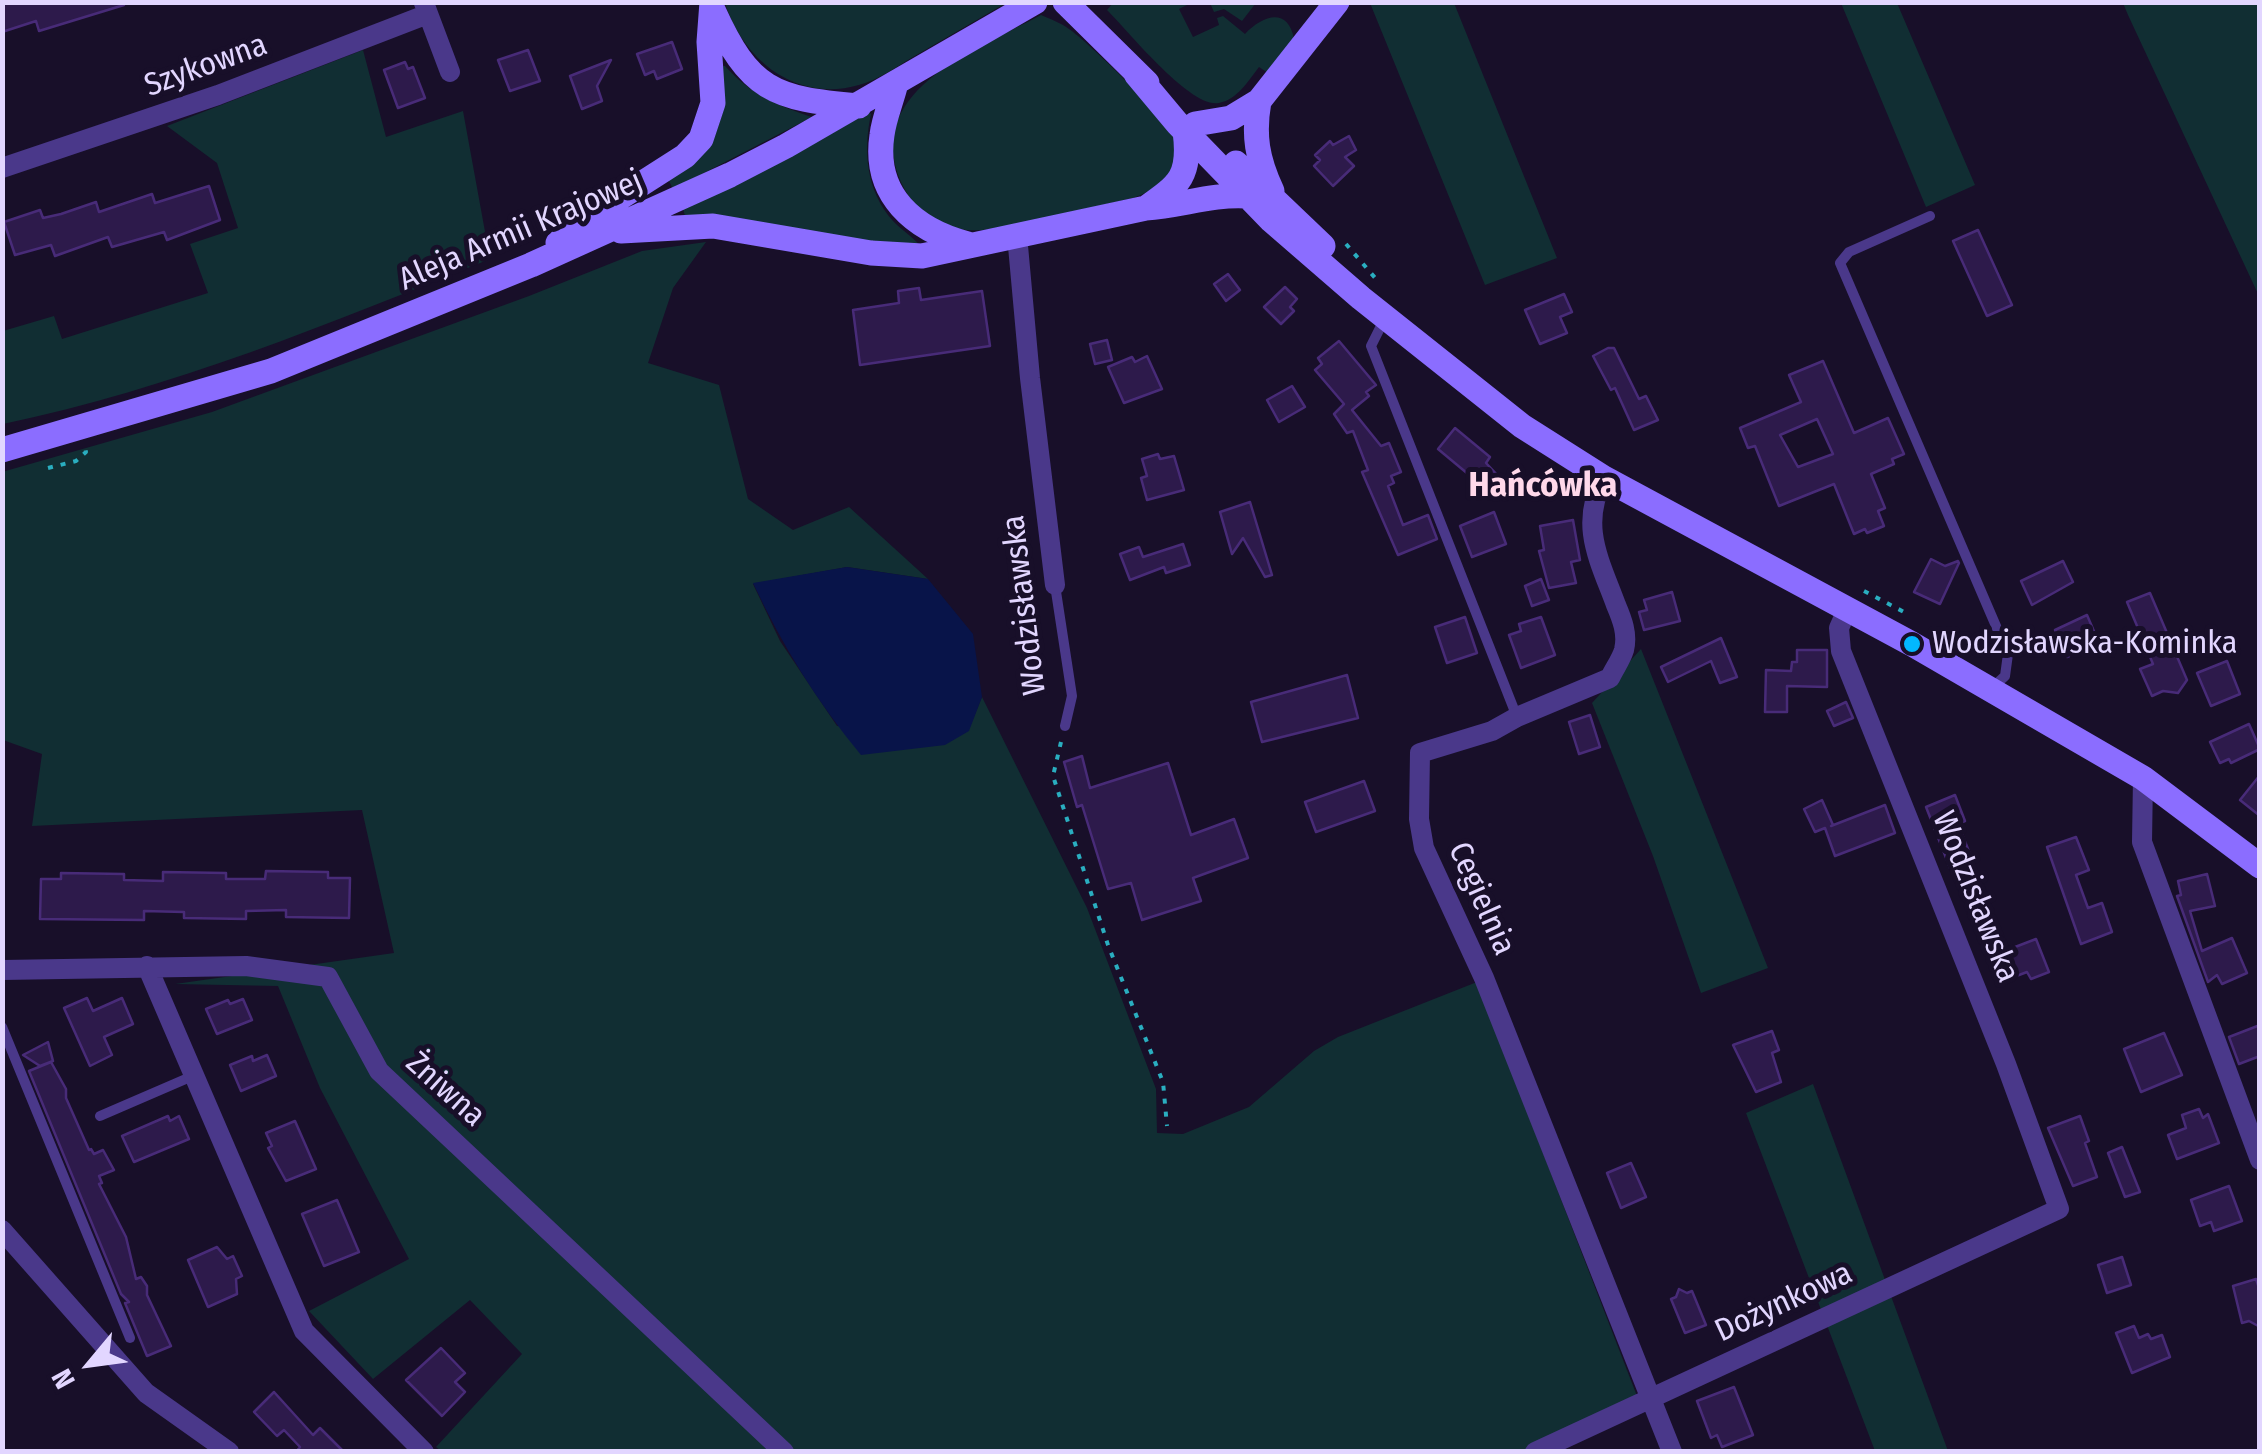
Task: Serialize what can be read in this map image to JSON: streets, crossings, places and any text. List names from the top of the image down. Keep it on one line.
{"streets":{"main road":["Aleja Armii Krajowej"],"street":["Szykowna","Wodzisławska","Cegielnia","Żniwna","Dożynkowa"]},"crossings":[["Wodzisławska","Dożynkowa"],["Cegielnia","Dożynkowa"]],"districts":["Hańcówka"],"places":["Wodzisławska-Kominka"],"north":"bottom left"}
